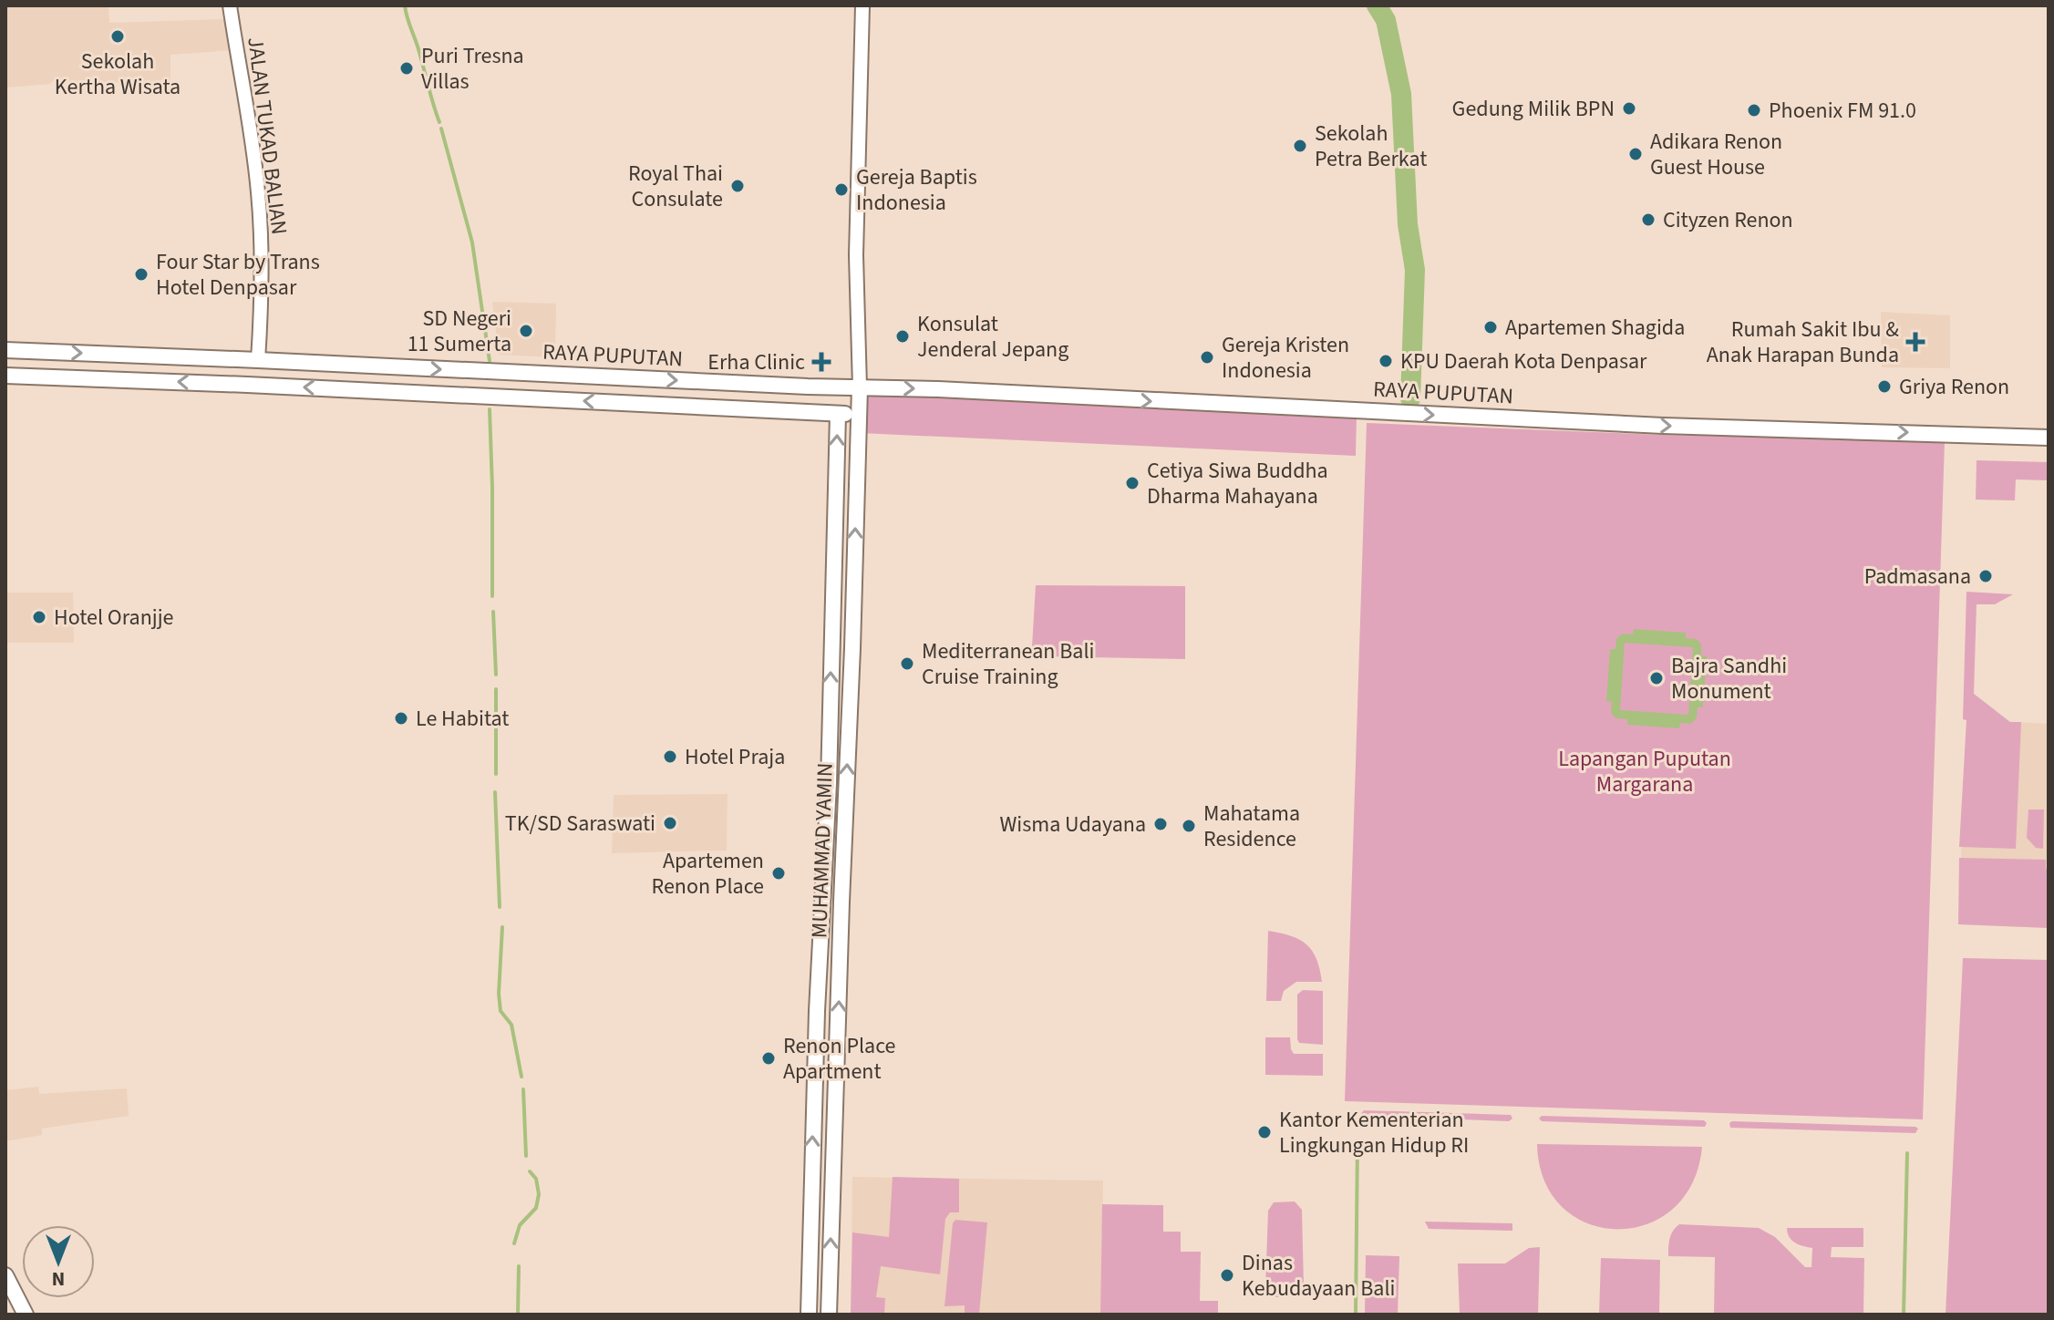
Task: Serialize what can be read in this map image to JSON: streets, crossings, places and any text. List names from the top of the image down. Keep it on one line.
{"streets":{"main road":["RAYA PUPUTAN","MUHAMMAD YAMIN"],"street":["JALAN TUKAD BALIAN"]},"crossings":[["JALAN TUKAD BALIAN","RAYA PUPUTAN"],["RAYA PUPUTAN","MUHAMMAD YAMIN"]],"one_way":["MUHAMMAD YAMIN"],"parks":["Lapangan Puputan Margarana"],"places":{"other":["Sekolah Kertha Wisata","Puri Tresna Villas","Gedung Milik BPN","Phoenix FM 91.0","Sekolah Petra Berkat","Adikara Renon Guest House","Royal Thai Consulate","Gereja Baptis Indonesia","Cityzen Renon","Four Star by Trans Hotel Denpasar","Apartemen Shagida","SD Negeri 11 Sumerta","Konsulat Jenderal Jepang","Gereja Kristen Indonesia","KPU Daerah Kota Denpasar","Griya Renon","Cetiya Siwa Buddha Dharma Mahayana","Padmasana","Hotel Oranjje","Mediterranean Bali Cruise Training","Bajra Sandhi Monument","Le Habitat","Hotel Praja","TK/SD Saraswati","Wisma Udayana","Mahatama Residence","Apartemen Renon Place","Renon Place Apartment","Kantor Kementerian Lingkungan Hidup RI","Dinas Kebudayaan Bali"],"health":["Rumah Sakit Ibu & Anak Harapan Bunda","Erha Clinic"]},"north":"bottom"}
